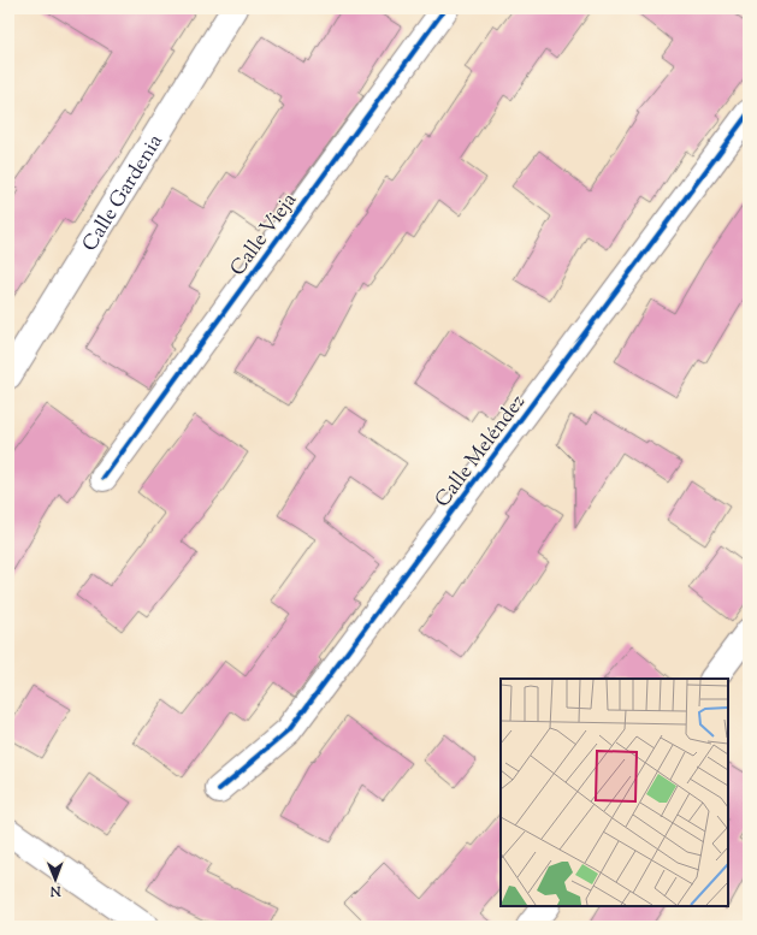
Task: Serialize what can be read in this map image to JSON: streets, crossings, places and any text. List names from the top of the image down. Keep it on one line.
{"streets":{"street":["Calle Gardenia","Calle Vieja","Calle Meléndez"]},"north":"bottom"}
